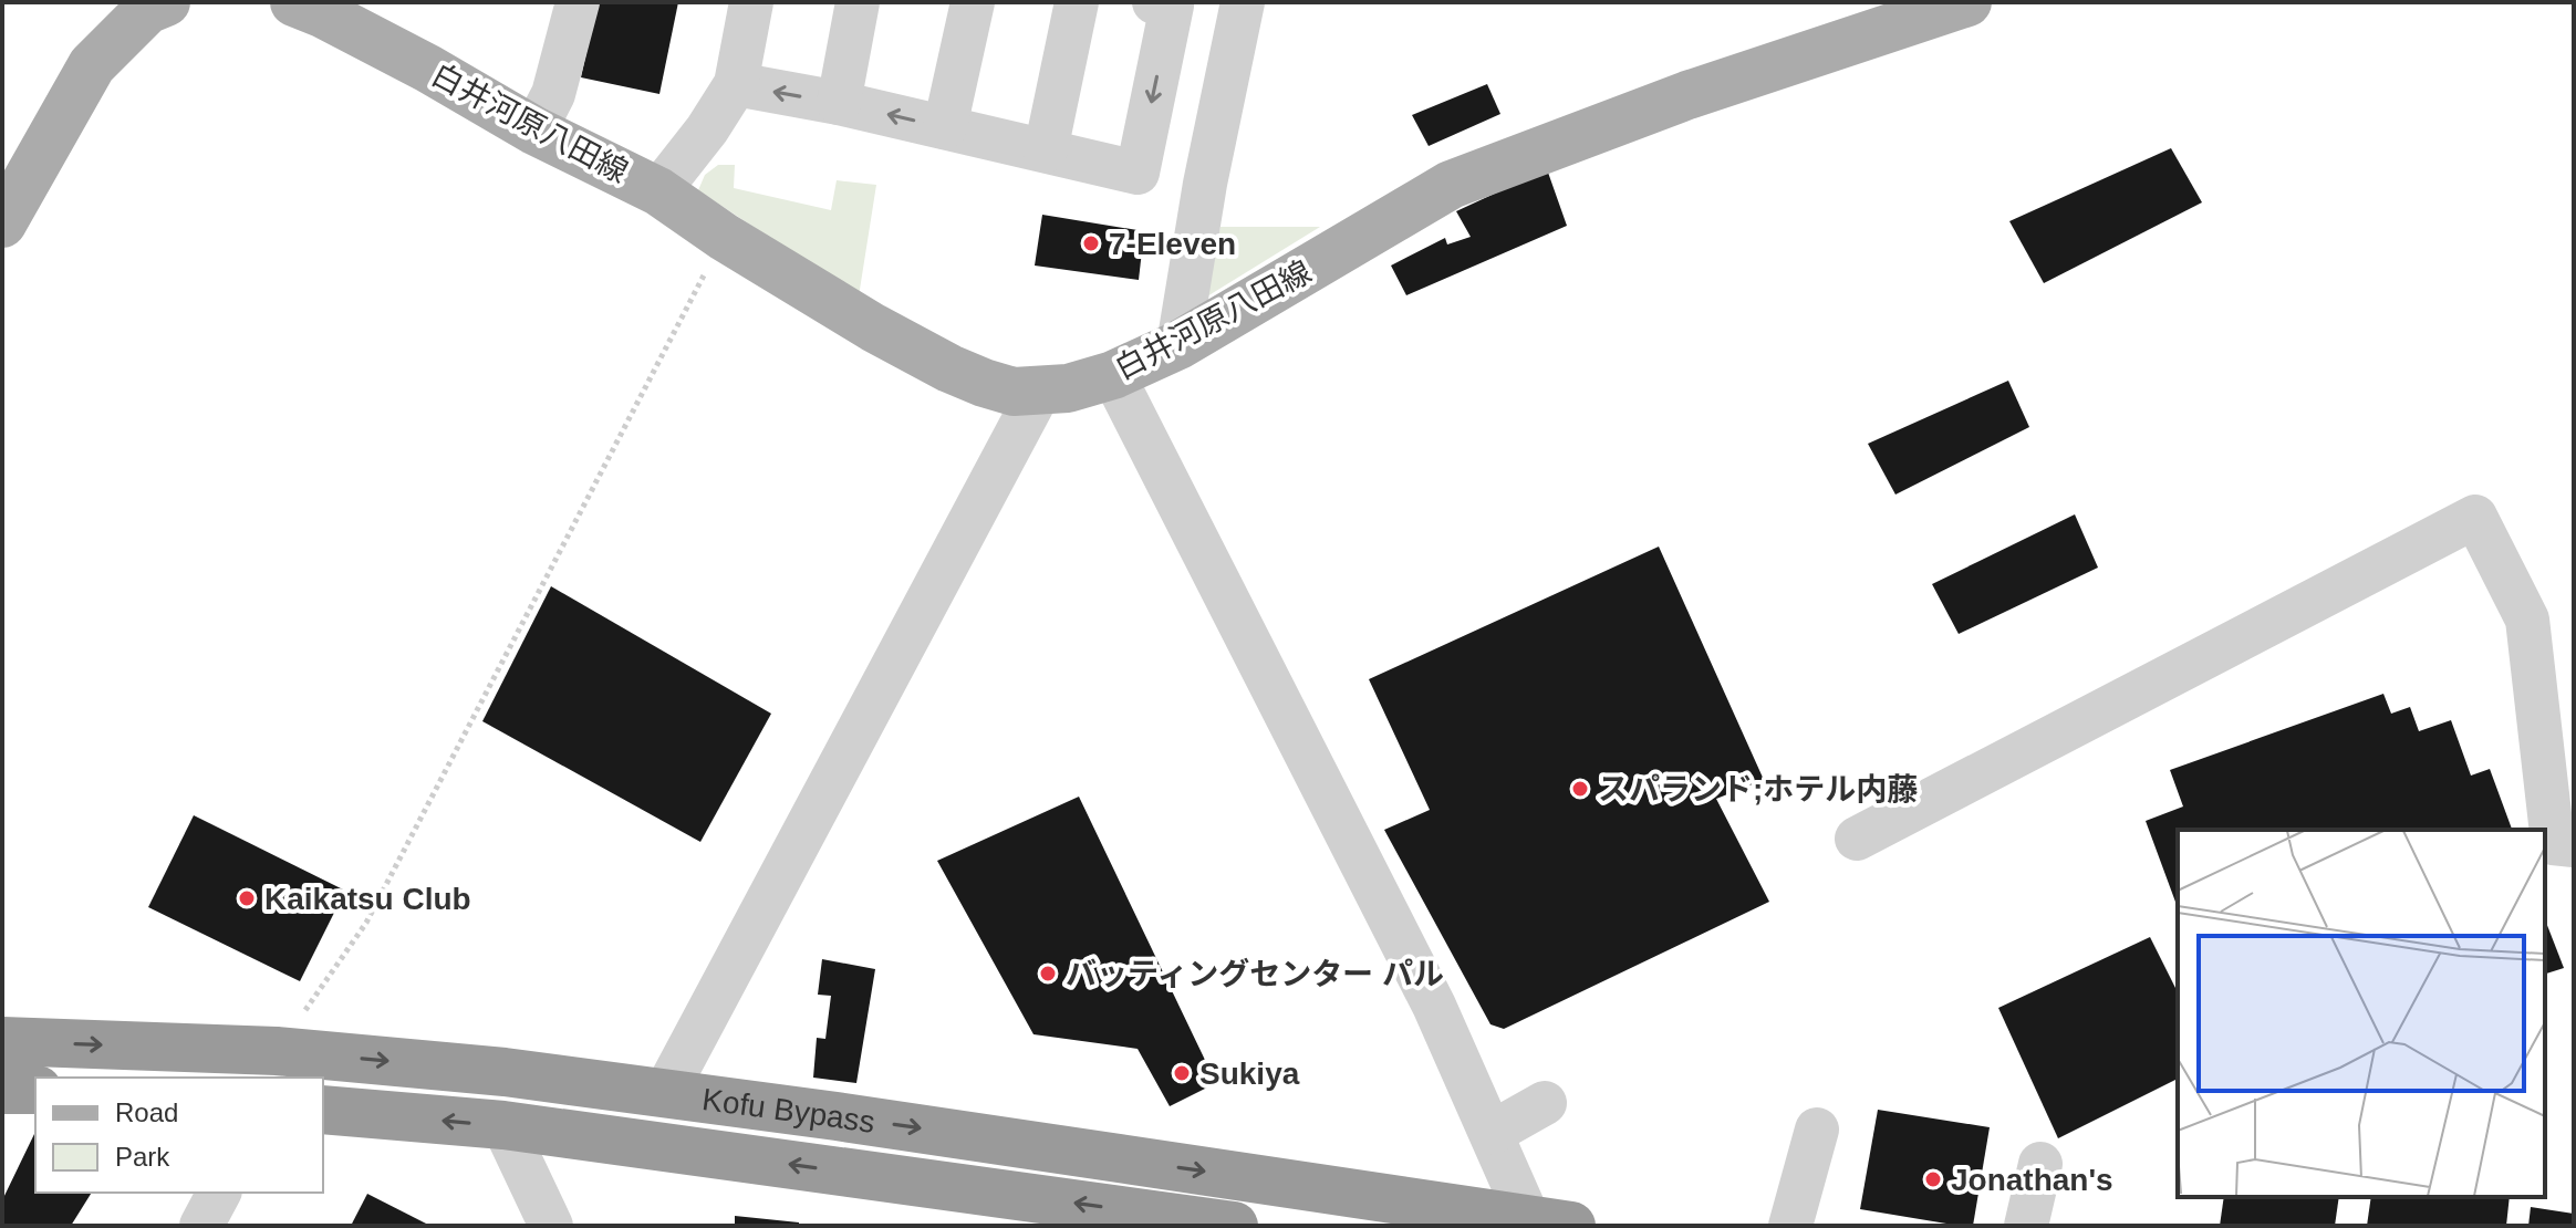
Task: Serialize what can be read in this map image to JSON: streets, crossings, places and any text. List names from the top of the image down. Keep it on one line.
{"streets":{"highway":["Kofu Bypass"],"main road":["白井河原八田線"]},"places":["7-Eleven","スパランド;ホテル内藤","Kaikatsu Club","バッティングセンター パル","Sukiya","Jonathan's"],"legend":["Road","Park"]}
